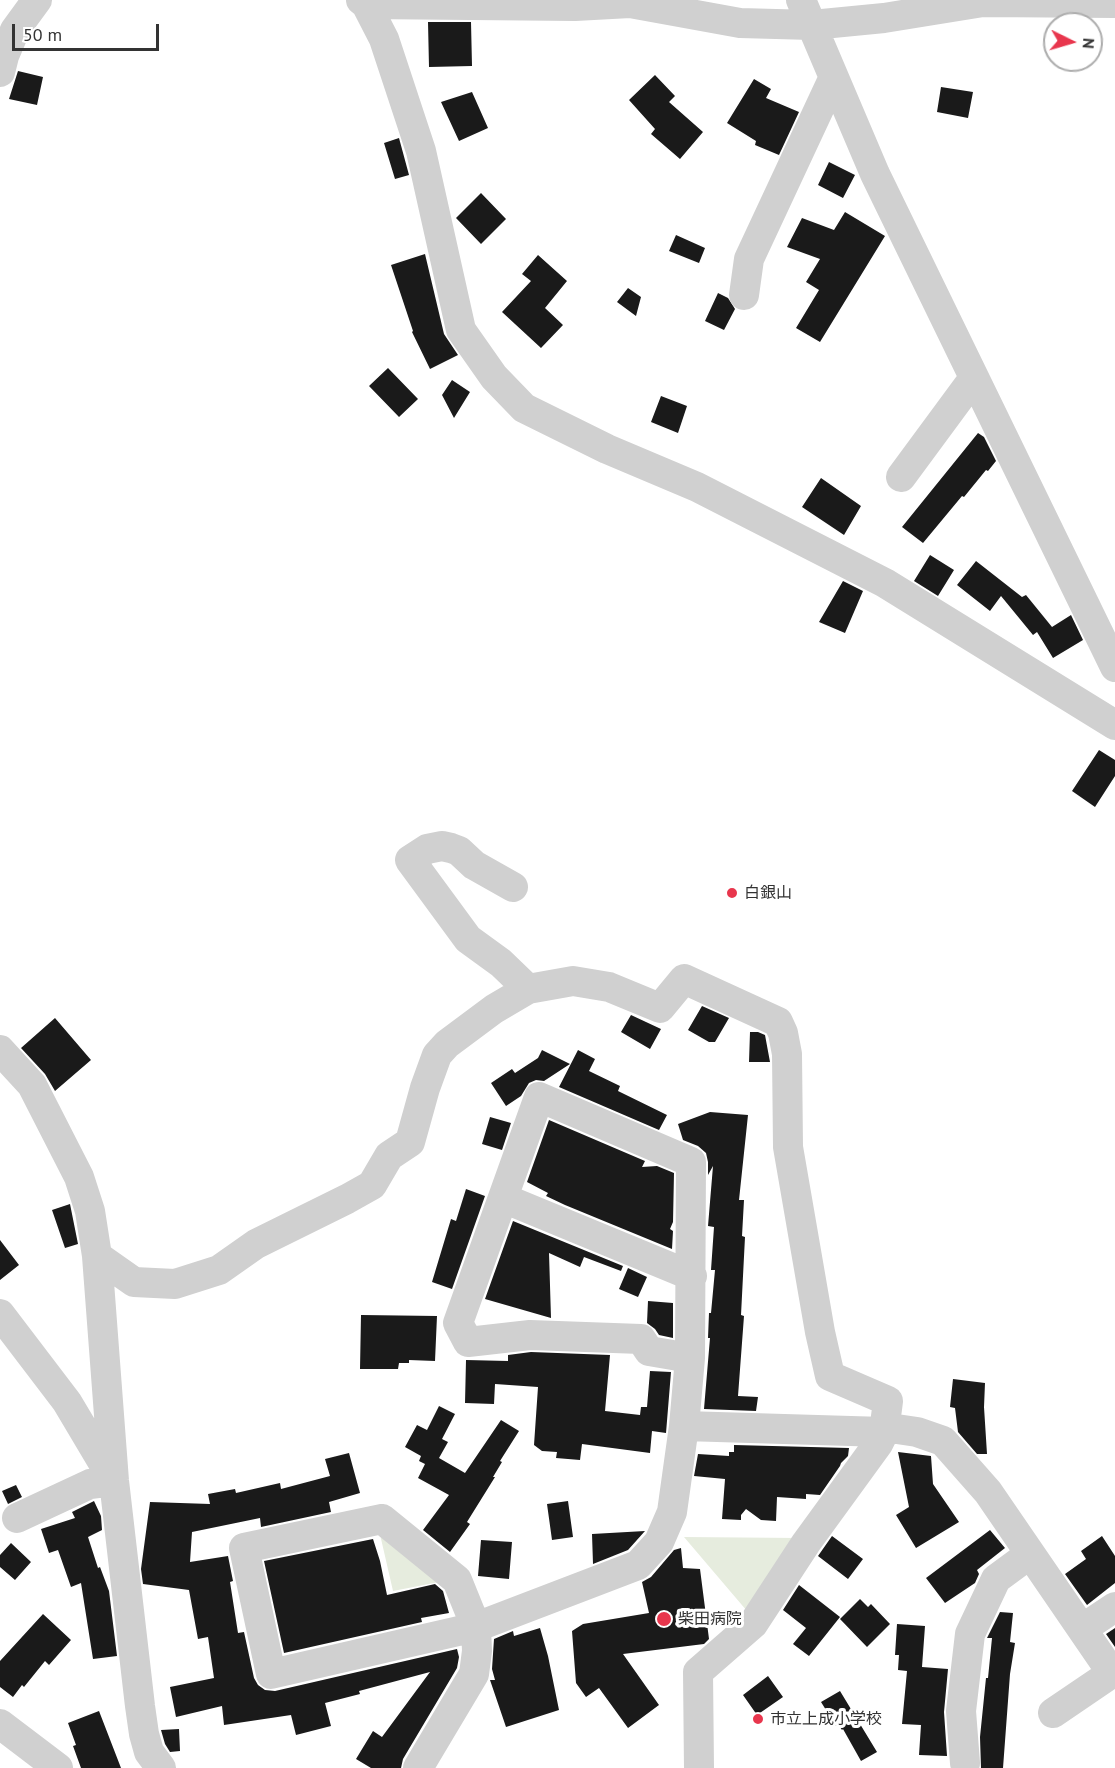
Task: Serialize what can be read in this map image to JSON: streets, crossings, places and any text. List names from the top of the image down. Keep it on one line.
{"places":["白銀山","柴田病院","市立上成小学校"],"scale_bar":"50 m","north":"right"}
